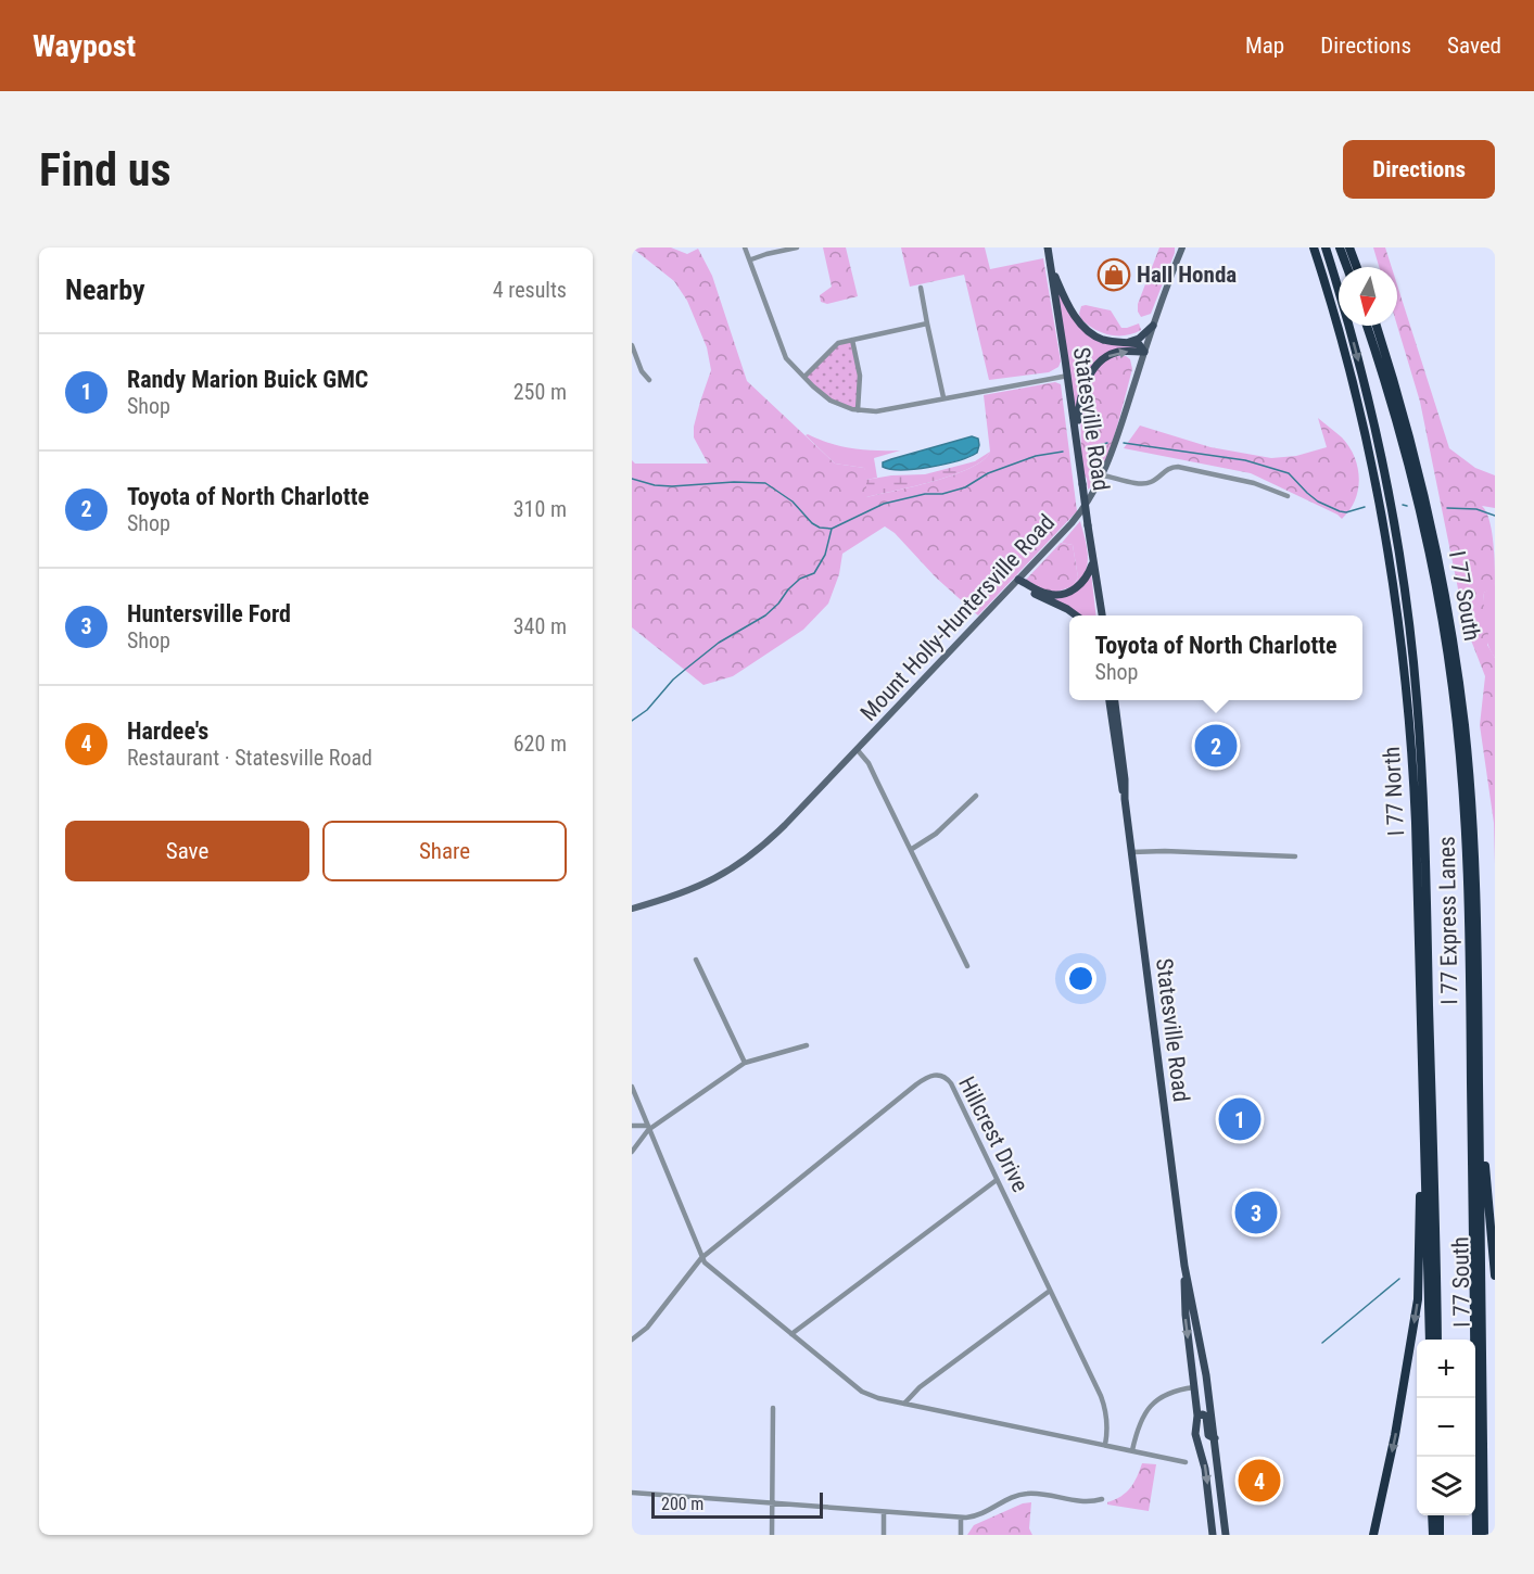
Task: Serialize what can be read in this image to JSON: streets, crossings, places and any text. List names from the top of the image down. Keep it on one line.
{"streets":{"highway":["I 77 South","I 77 North","I 77 Express Lanes"],"main road":["Statesville Road","Mount Holly-Huntersville Road"],"street":["Hillcrest Drive"]},"places":{"shop":["Hall Honda"]},"scale_bar":"200 m","north":"bottom","page":{"header":"Waypost","nav":["Map","Directions","Saved"],"buttons":["Directions",["Save","Share"]],"title":"Find us","heading":["Nearby","4 results"],"list":[{"mark":"1","name":"Randy Marion Buick GMC","note":"Shop","value":"250 m"},{"mark":"2","name":"Toyota of North Charlotte","note":"Shop","value":"310 m"},{"mark":"3","name":"Huntersville Ford","note":"Shop","value":"340 m"},{"mark":"4","name":"Hardee's","note":"Restaurant · Statesville Road","value":"620 m"}],"popup":["Toyota of North Charlotte","Shop"],"pins":["2","1","3","4"],"map_buttons":["+","−"],"scale":"200 m"}}
